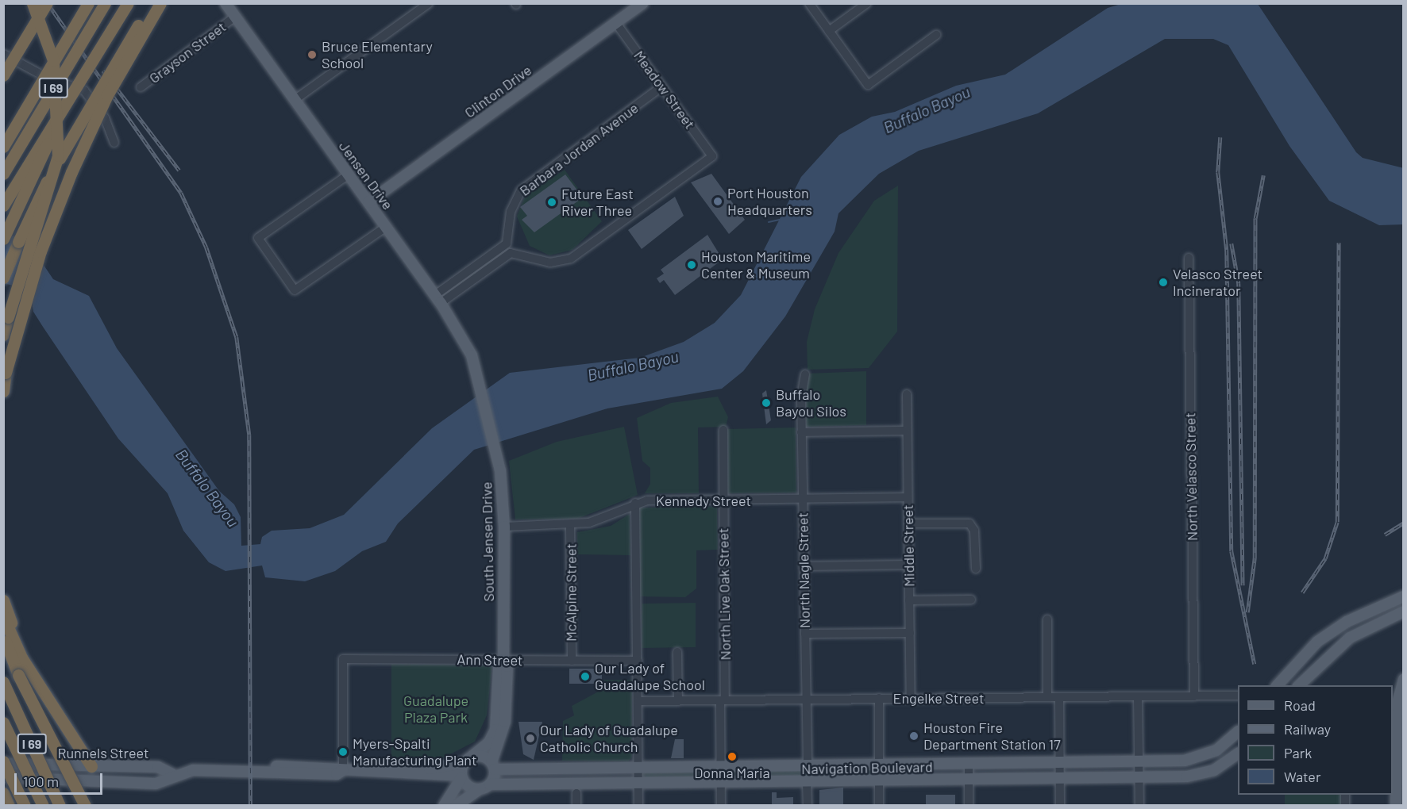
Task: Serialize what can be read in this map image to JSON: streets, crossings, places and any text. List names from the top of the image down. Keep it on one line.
{"streets":{"highway":["I 69"],"main road":["Clinton Drive","Jensen Drive","South Jensen Drive","Runnels Street","Navigation Boulevard"],"street":["Grayson Street","Meadow Street","Barbara Jordan Avenue","North Velasco Street","Kennedy Street","Middle Street","North Nagle Street","McAlpine Street","North Live Oak Street","Ann Street","Engelke Street"]},"crossings":[["Grayson Street","Jensen Drive"],["Meadow Street","Clinton Drive"],["Meadow Street","Barbara Jordan Avenue"],["Meadow Street","Jensen Drive"],["Clinton Drive","Jensen Drive"],["Barbara Jordan Avenue","Jensen Drive"],["Jensen Drive","South Jensen Drive"],["North Velasco Street","Engelke Street"],["Kennedy Street","South Jensen Drive"],["Kennedy Street","Middle Street"],["Kennedy Street","North Nagle Street"],["Kennedy Street","McAlpine Street"],["Kennedy Street","North Live Oak Street"],["South Jensen Drive","Ann Street"],["South Jensen Drive","Runnels Street"],["South Jensen Drive","Navigation Boulevard"],["Middle Street","Engelke Street"],["North Nagle Street","Engelke Street"],["North Nagle Street","Navigation Boulevard"],["McAlpine Street","Ann Street"],["North Live Oak Street","Engelke Street"],["North Live Oak Street","Navigation Boulevard"],["Ann Street","Runnels Street"],["Runnels Street","Navigation Boulevard"]],"water":["Buffalo Bayou"],"parks":["Guadalupe Plaza Park"],"places":["Bruce Elementary School","Port Houston Headquarters","Future East River Three","Houston Maritime Center & Museum","Velasco Street Incinerator","Buffalo Bayou Silos","Our Lady of Guadalupe School","Houston Fire Department Station 17","Our Lady of Guadalupe Catholic Church","Myers-Spalti Manufacturing Plant","Donna Maria"],"legend":["Road","Railway","Park","Water"],"scale_bar":"100 m"}
